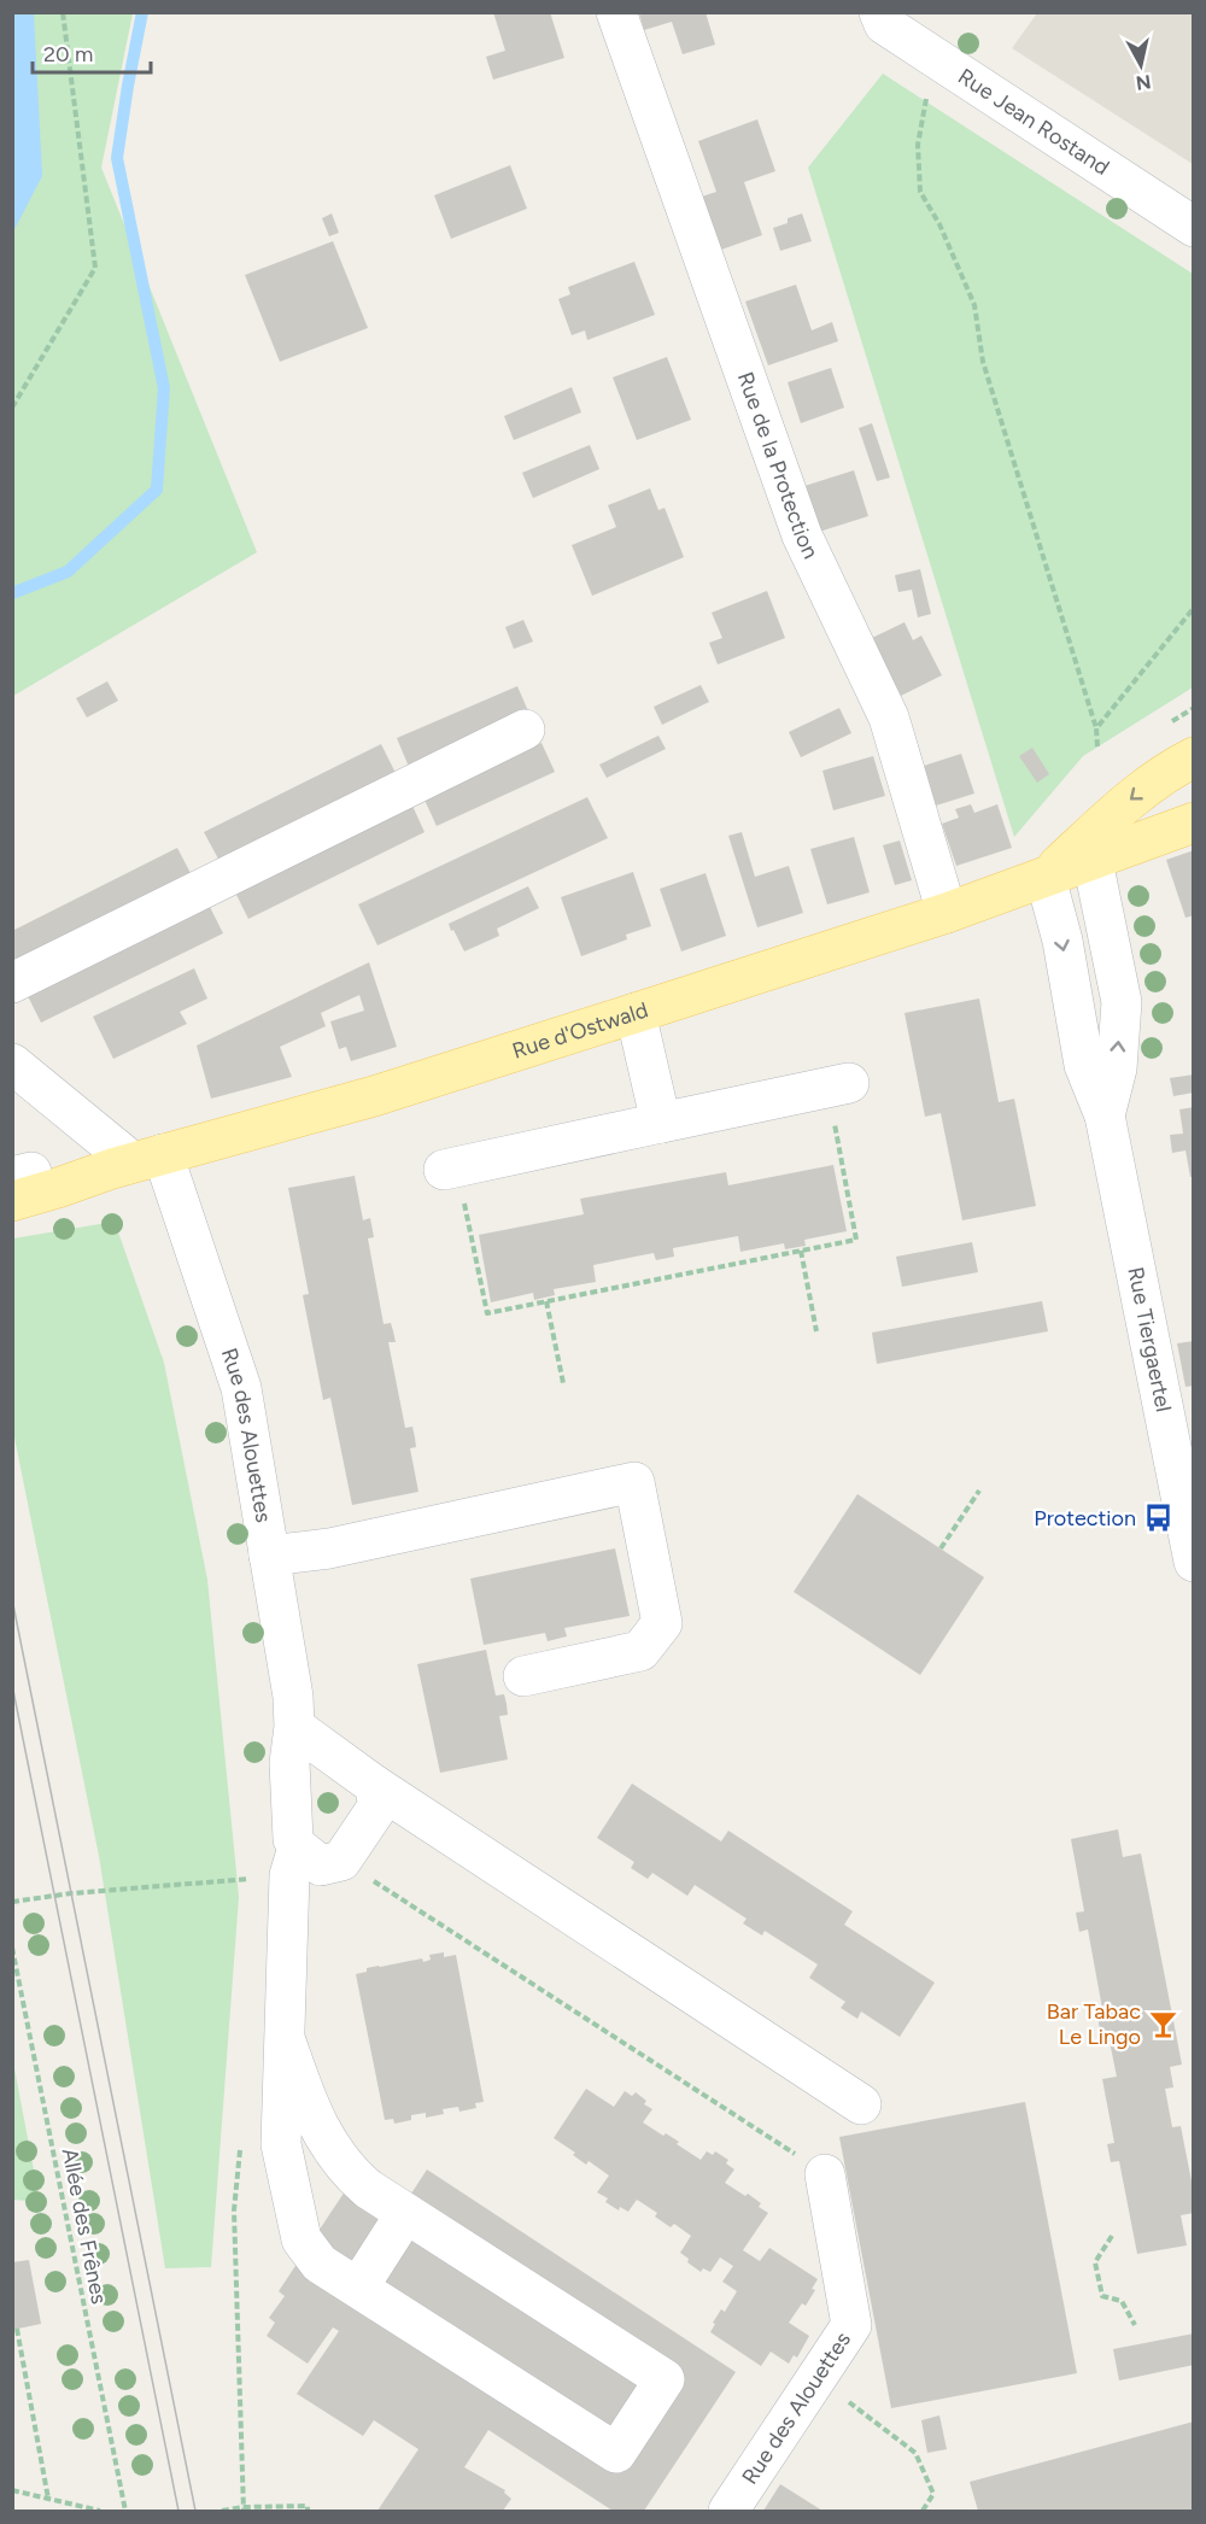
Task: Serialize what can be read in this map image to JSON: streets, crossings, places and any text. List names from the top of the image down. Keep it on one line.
{"streets":{"main road":["Rue d'Ostwald"],"street":["Rue Jean Rostand","Rue de la Protection","Rue Tiergaertel","Rue des Alouettes"],"path":["Allée des Frênes"]},"crossings":[["Rue de la Protection","Rue d'Ostwald"],["Rue d'Ostwald","Rue Tiergaertel"],["Rue d'Ostwald","Rue des Alouettes"]],"places":{"bus stop":["Protection"],"bar":["Bar Tabac Le Lingo"]},"scale_bar":"20 m","north":"bottom"}
